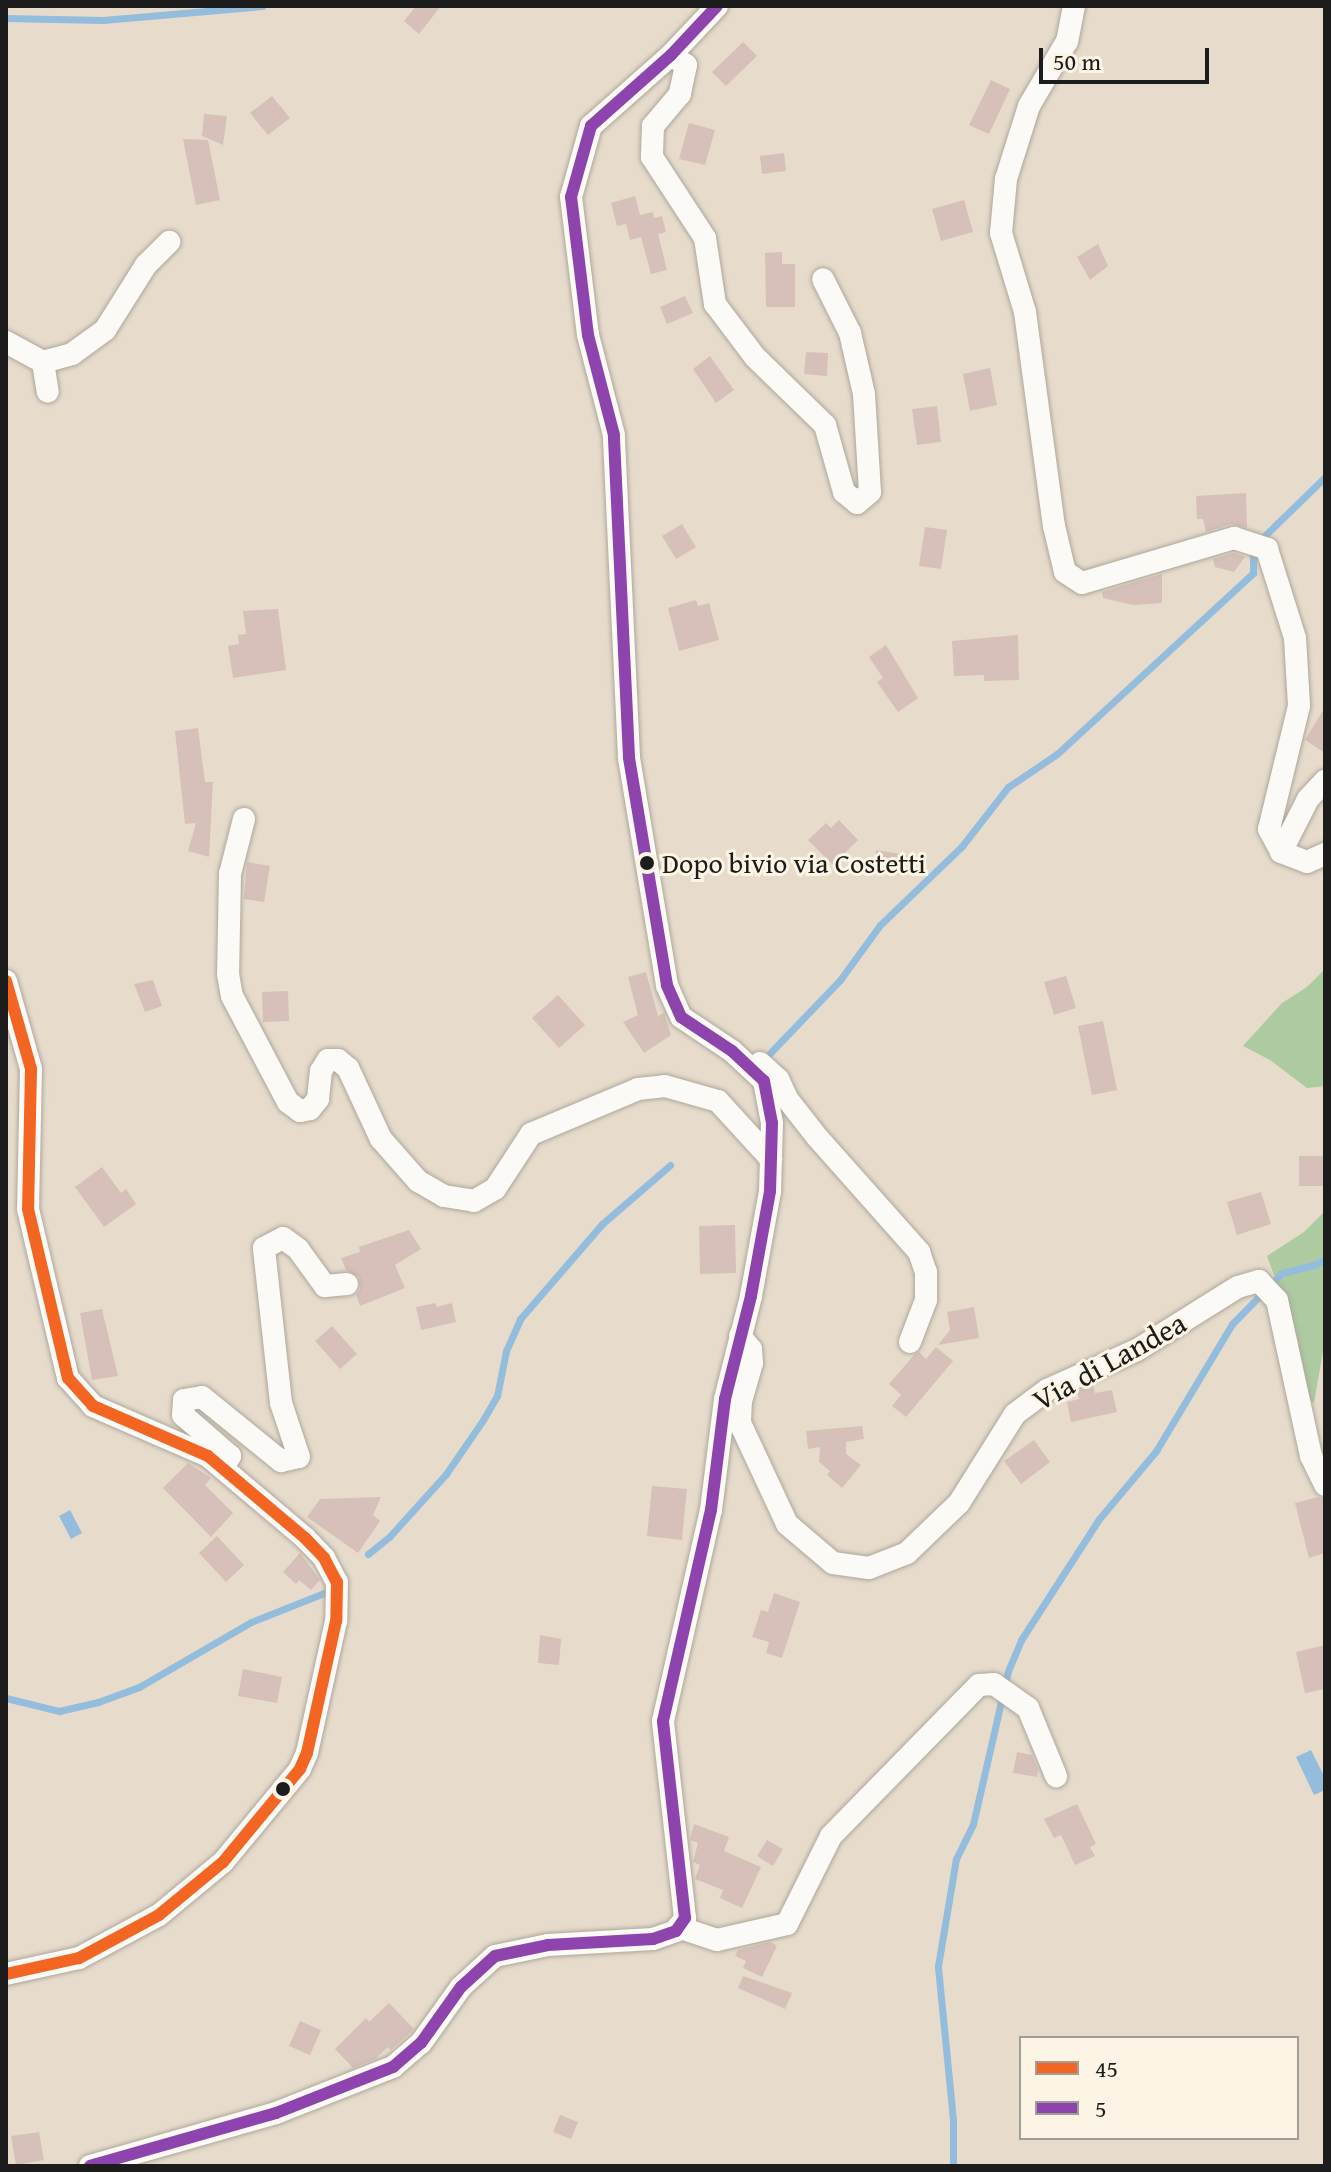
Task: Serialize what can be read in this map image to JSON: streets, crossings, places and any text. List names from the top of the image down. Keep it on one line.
{"streets":{"street":["Via di Landea"]},"places":["Dopo bivio via Costetti"],"lines":["transit line 5","transit line 45"],"legend":["45","5"],"scale_bar":"50 m"}
